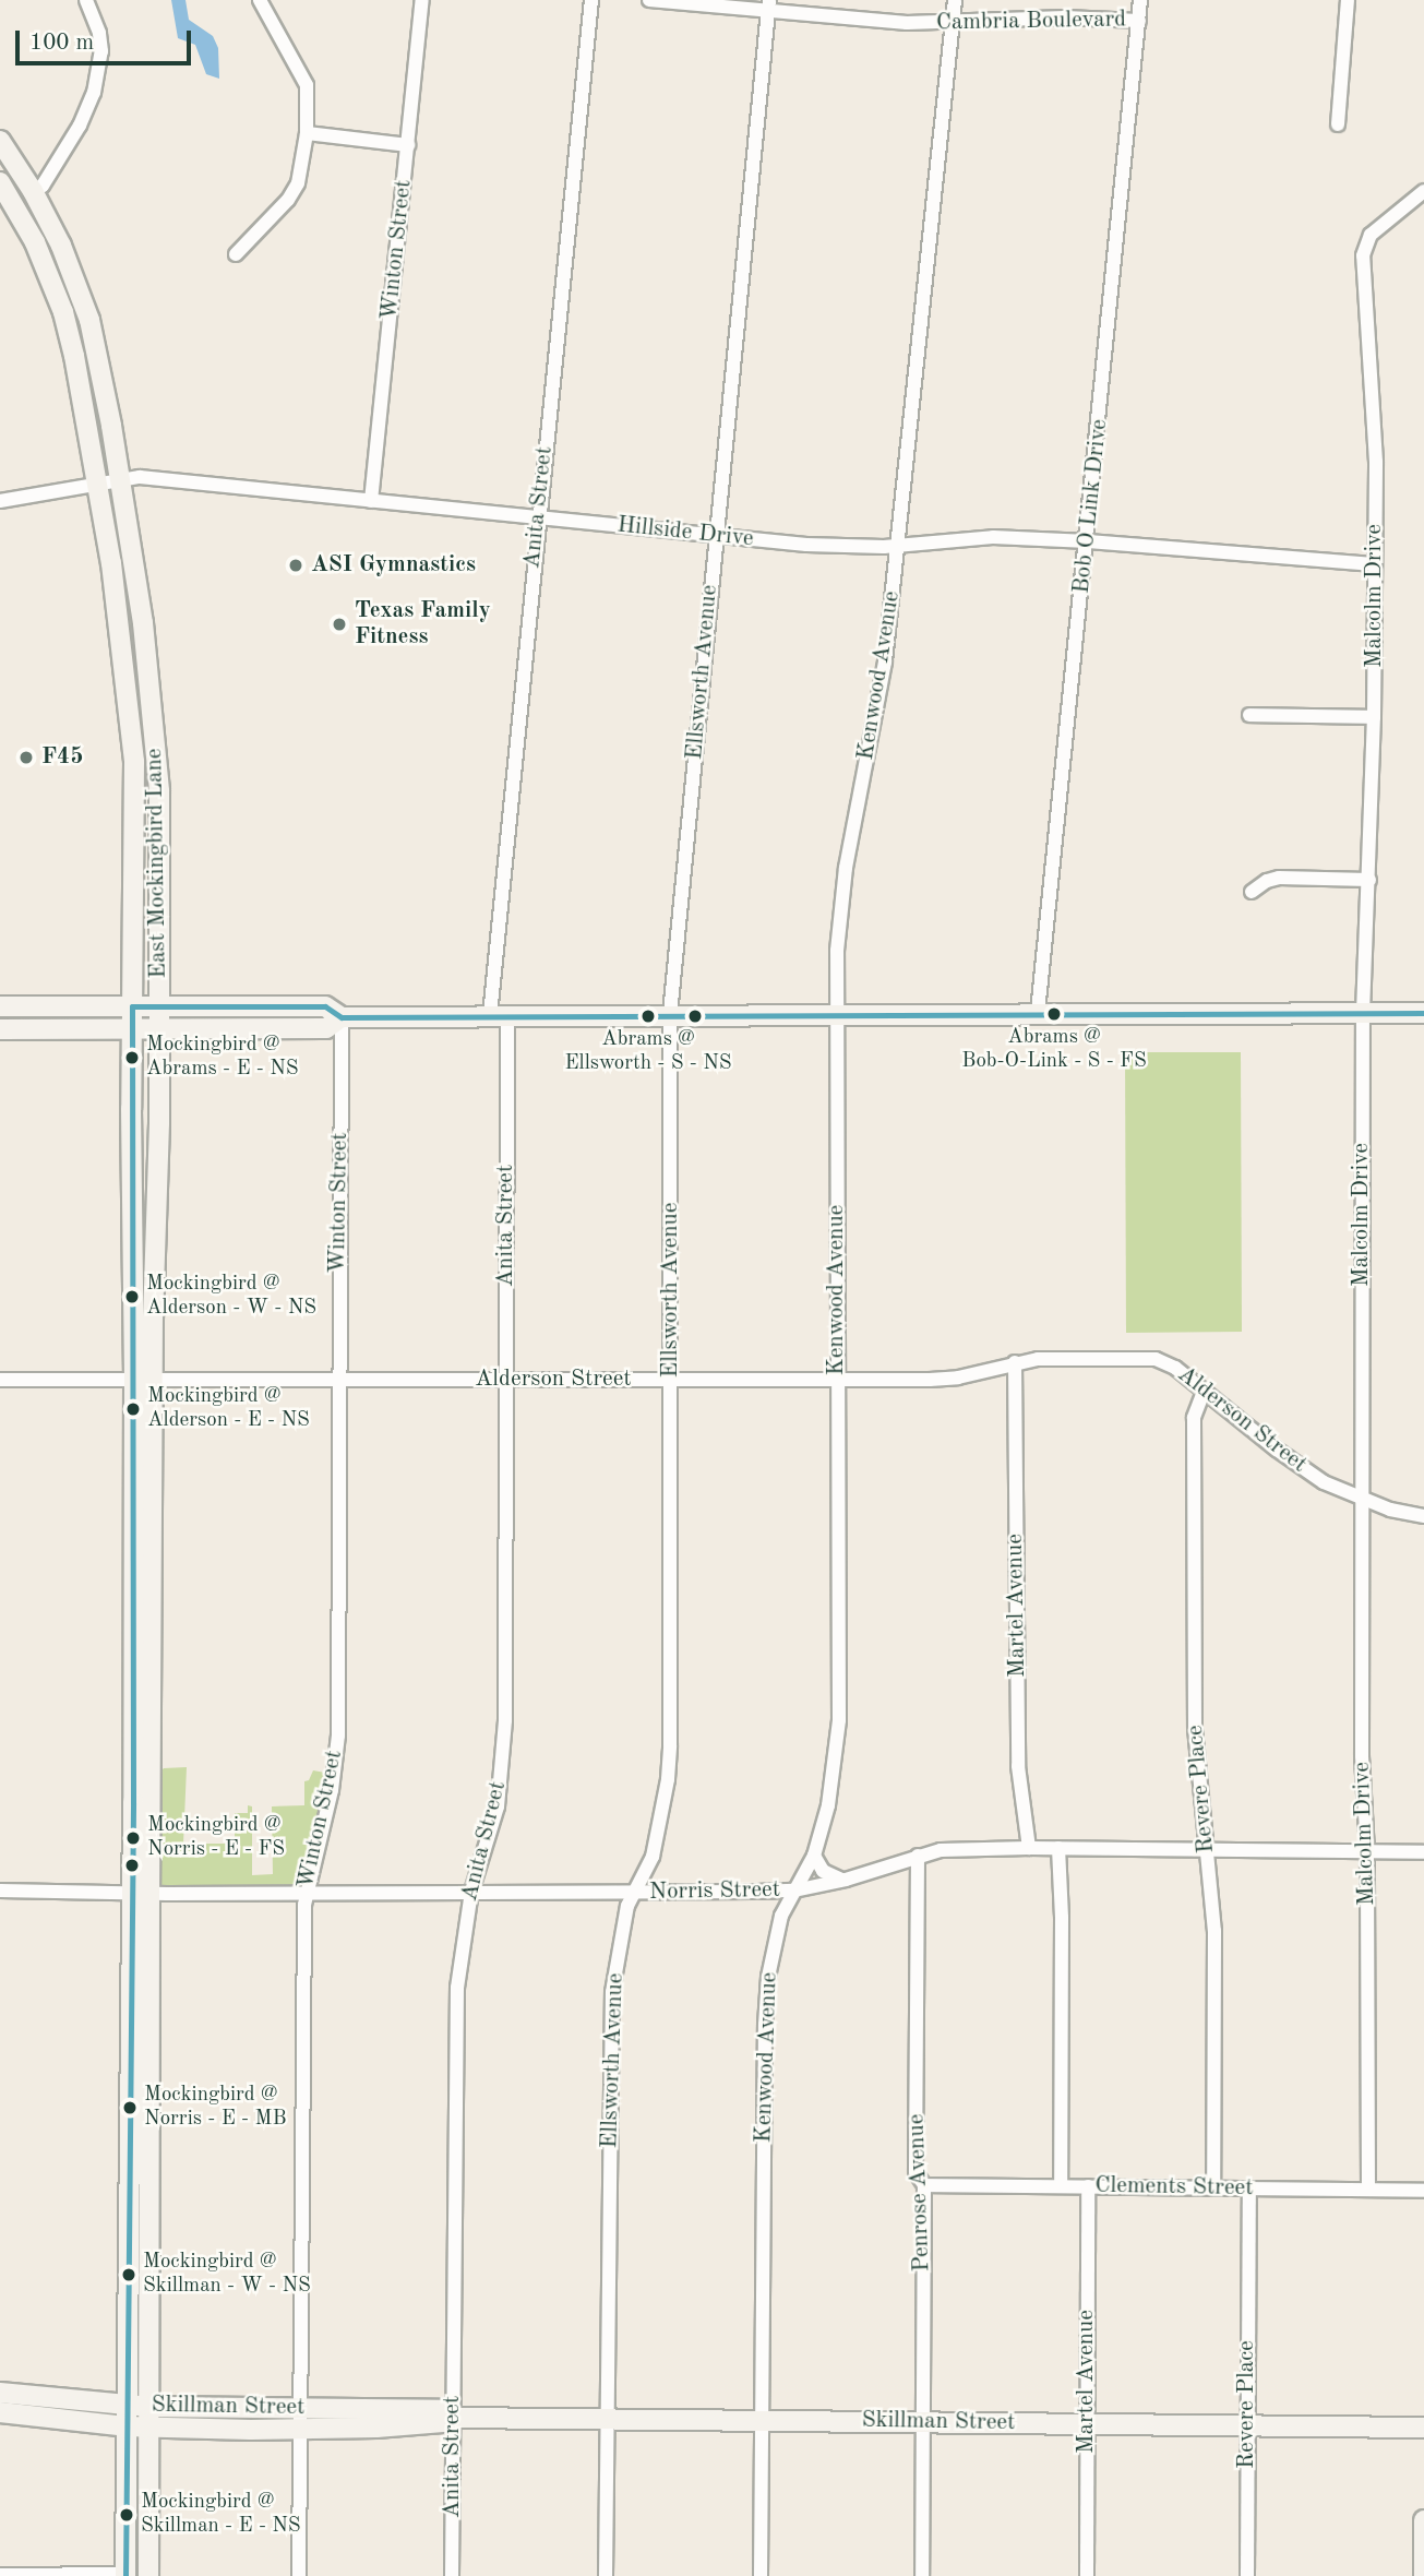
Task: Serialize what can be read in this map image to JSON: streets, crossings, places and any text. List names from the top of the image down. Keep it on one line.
{"streets":{"main road":["East Mockingbird Lane","Skillman Street"],"street":["Cambria Boulevard","Winton Street","Bob O Link Drive","Anita Street","Hillside Drive","Malcolm Drive","Ellsworth Avenue","Kenwood Avenue","Alderson Street","Martel Avenue","Revere Place","Norris Street","Clements Street","Penrose Avenue"]},"crossings":[["Cambria Boulevard","Bob O Link Drive"],["Cambria Boulevard","Ellsworth Avenue"],["Cambria Boulevard","Kenwood Avenue"],["Winton Street","Hillside Drive"],["Winton Street","Alderson Street"],["Winton Street","Norris Street"],["Winton Street","Skillman Street"],["Bob O Link Drive","Hillside Drive"],["Anita Street","Hillside Drive"],["Anita Street","Alderson Street"],["Anita Street","Norris Street"],["Anita Street","Skillman Street"],["Hillside Drive","Malcolm Drive"],["Hillside Drive","Ellsworth Avenue"],["Hillside Drive","Kenwood Avenue"],["Hillside Drive","East Mockingbird Lane"],["Malcolm Drive","Alderson Street"],["Malcolm Drive","Norris Street"],["Malcolm Drive","Clements Street"],["Ellsworth Avenue","Alderson Street"],["Ellsworth Avenue","Norris Street"],["Ellsworth Avenue","Skillman Street"],["Kenwood Avenue","Alderson Street"],["Kenwood Avenue","Norris Street"],["Kenwood Avenue","Skillman Street"],["East Mockingbird Lane","Alderson Street"],["East Mockingbird Lane","Norris Street"],["East Mockingbird Lane","Skillman Street"],["Alderson Street","Martel Avenue"],["Alderson Street","Revere Place"],["Martel Avenue","Norris Street"],["Martel Avenue","Clements Street"],["Martel Avenue","Skillman Street"],["Revere Place","Norris Street"],["Revere Place","Clements Street"],["Revere Place","Skillman Street"],["Norris Street","Penrose Avenue"],["Clements Street","Penrose Avenue"],["Penrose Avenue","Skillman Street"]],"places":["ASI Gymnastics","Texas Family Fitness","F45","Abrams @ Bob-O-Link - S - FS","Abrams @ Ellsworth - S - NS","Mockingbird @ Abrams - E - NS","Mockingbird @ Alderson - W - NS","Mockingbird @ Alderson - E - NS","Mockingbird @ Norris - E - FS","Mockingbird @ Norris - E - MB","Mockingbird @ Skillman - W - NS","Mockingbird @ Skillman - E - NS"],"scale_bar":"100 m"}
